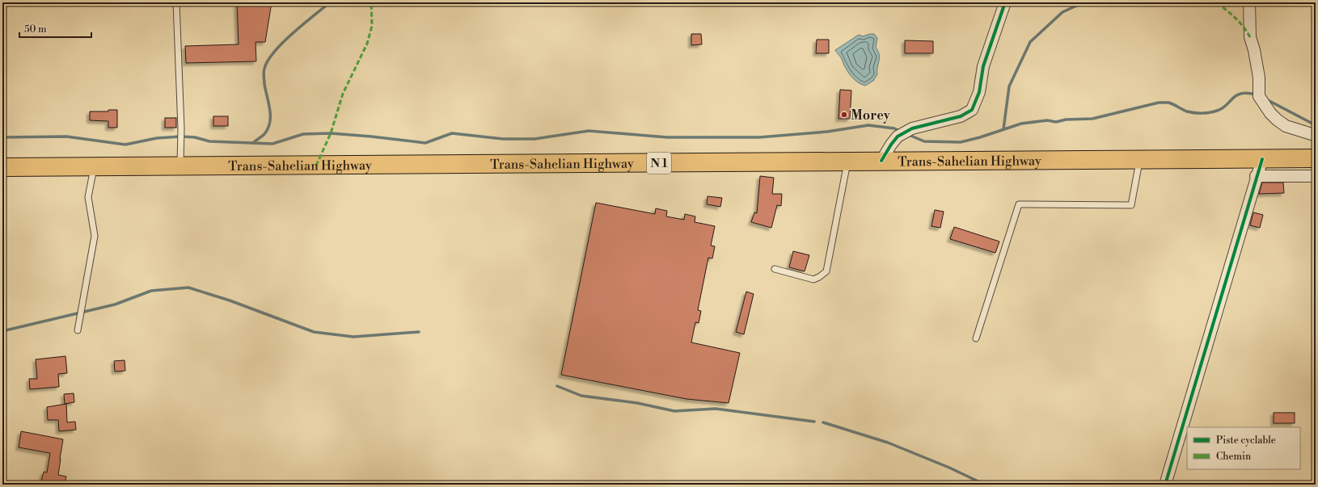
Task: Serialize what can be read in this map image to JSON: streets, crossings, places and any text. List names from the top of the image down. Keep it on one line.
{"streets":{"highway":["Trans-Sahelian Highway","N 1"]},"places":["Morey"],"legend":["Piste cyclable","Chemin"],"scale_bar":"50 m"}
